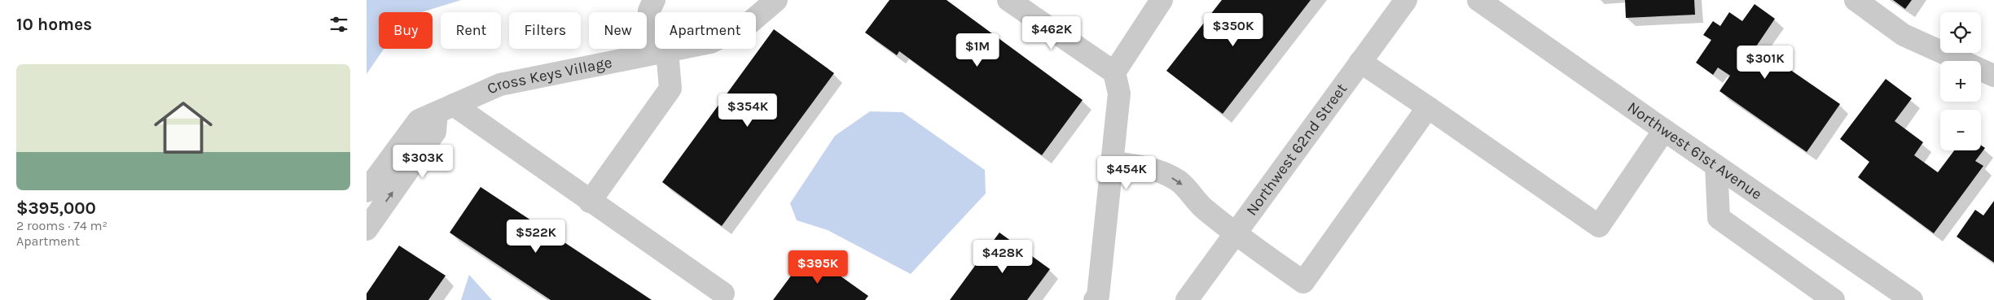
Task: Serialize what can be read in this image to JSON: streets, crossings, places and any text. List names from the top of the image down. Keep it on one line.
{"streets":{"street":["Cross Keys Village","Northwest 62nd Street","Northwest 61st Avenue"]},"page":{"heading":"10 homes","map_buttons":["+","−"],"chip":["Buy","Rent","Filters","New","Apartment"],"price":["$350K","$462K","$1M","$301K","$354K","$303K","$454K","$522K","$428K","$395K"],"list":[{"name":"$395,000","note":"2 rooms · 74 m² · Apartment"}]}}
